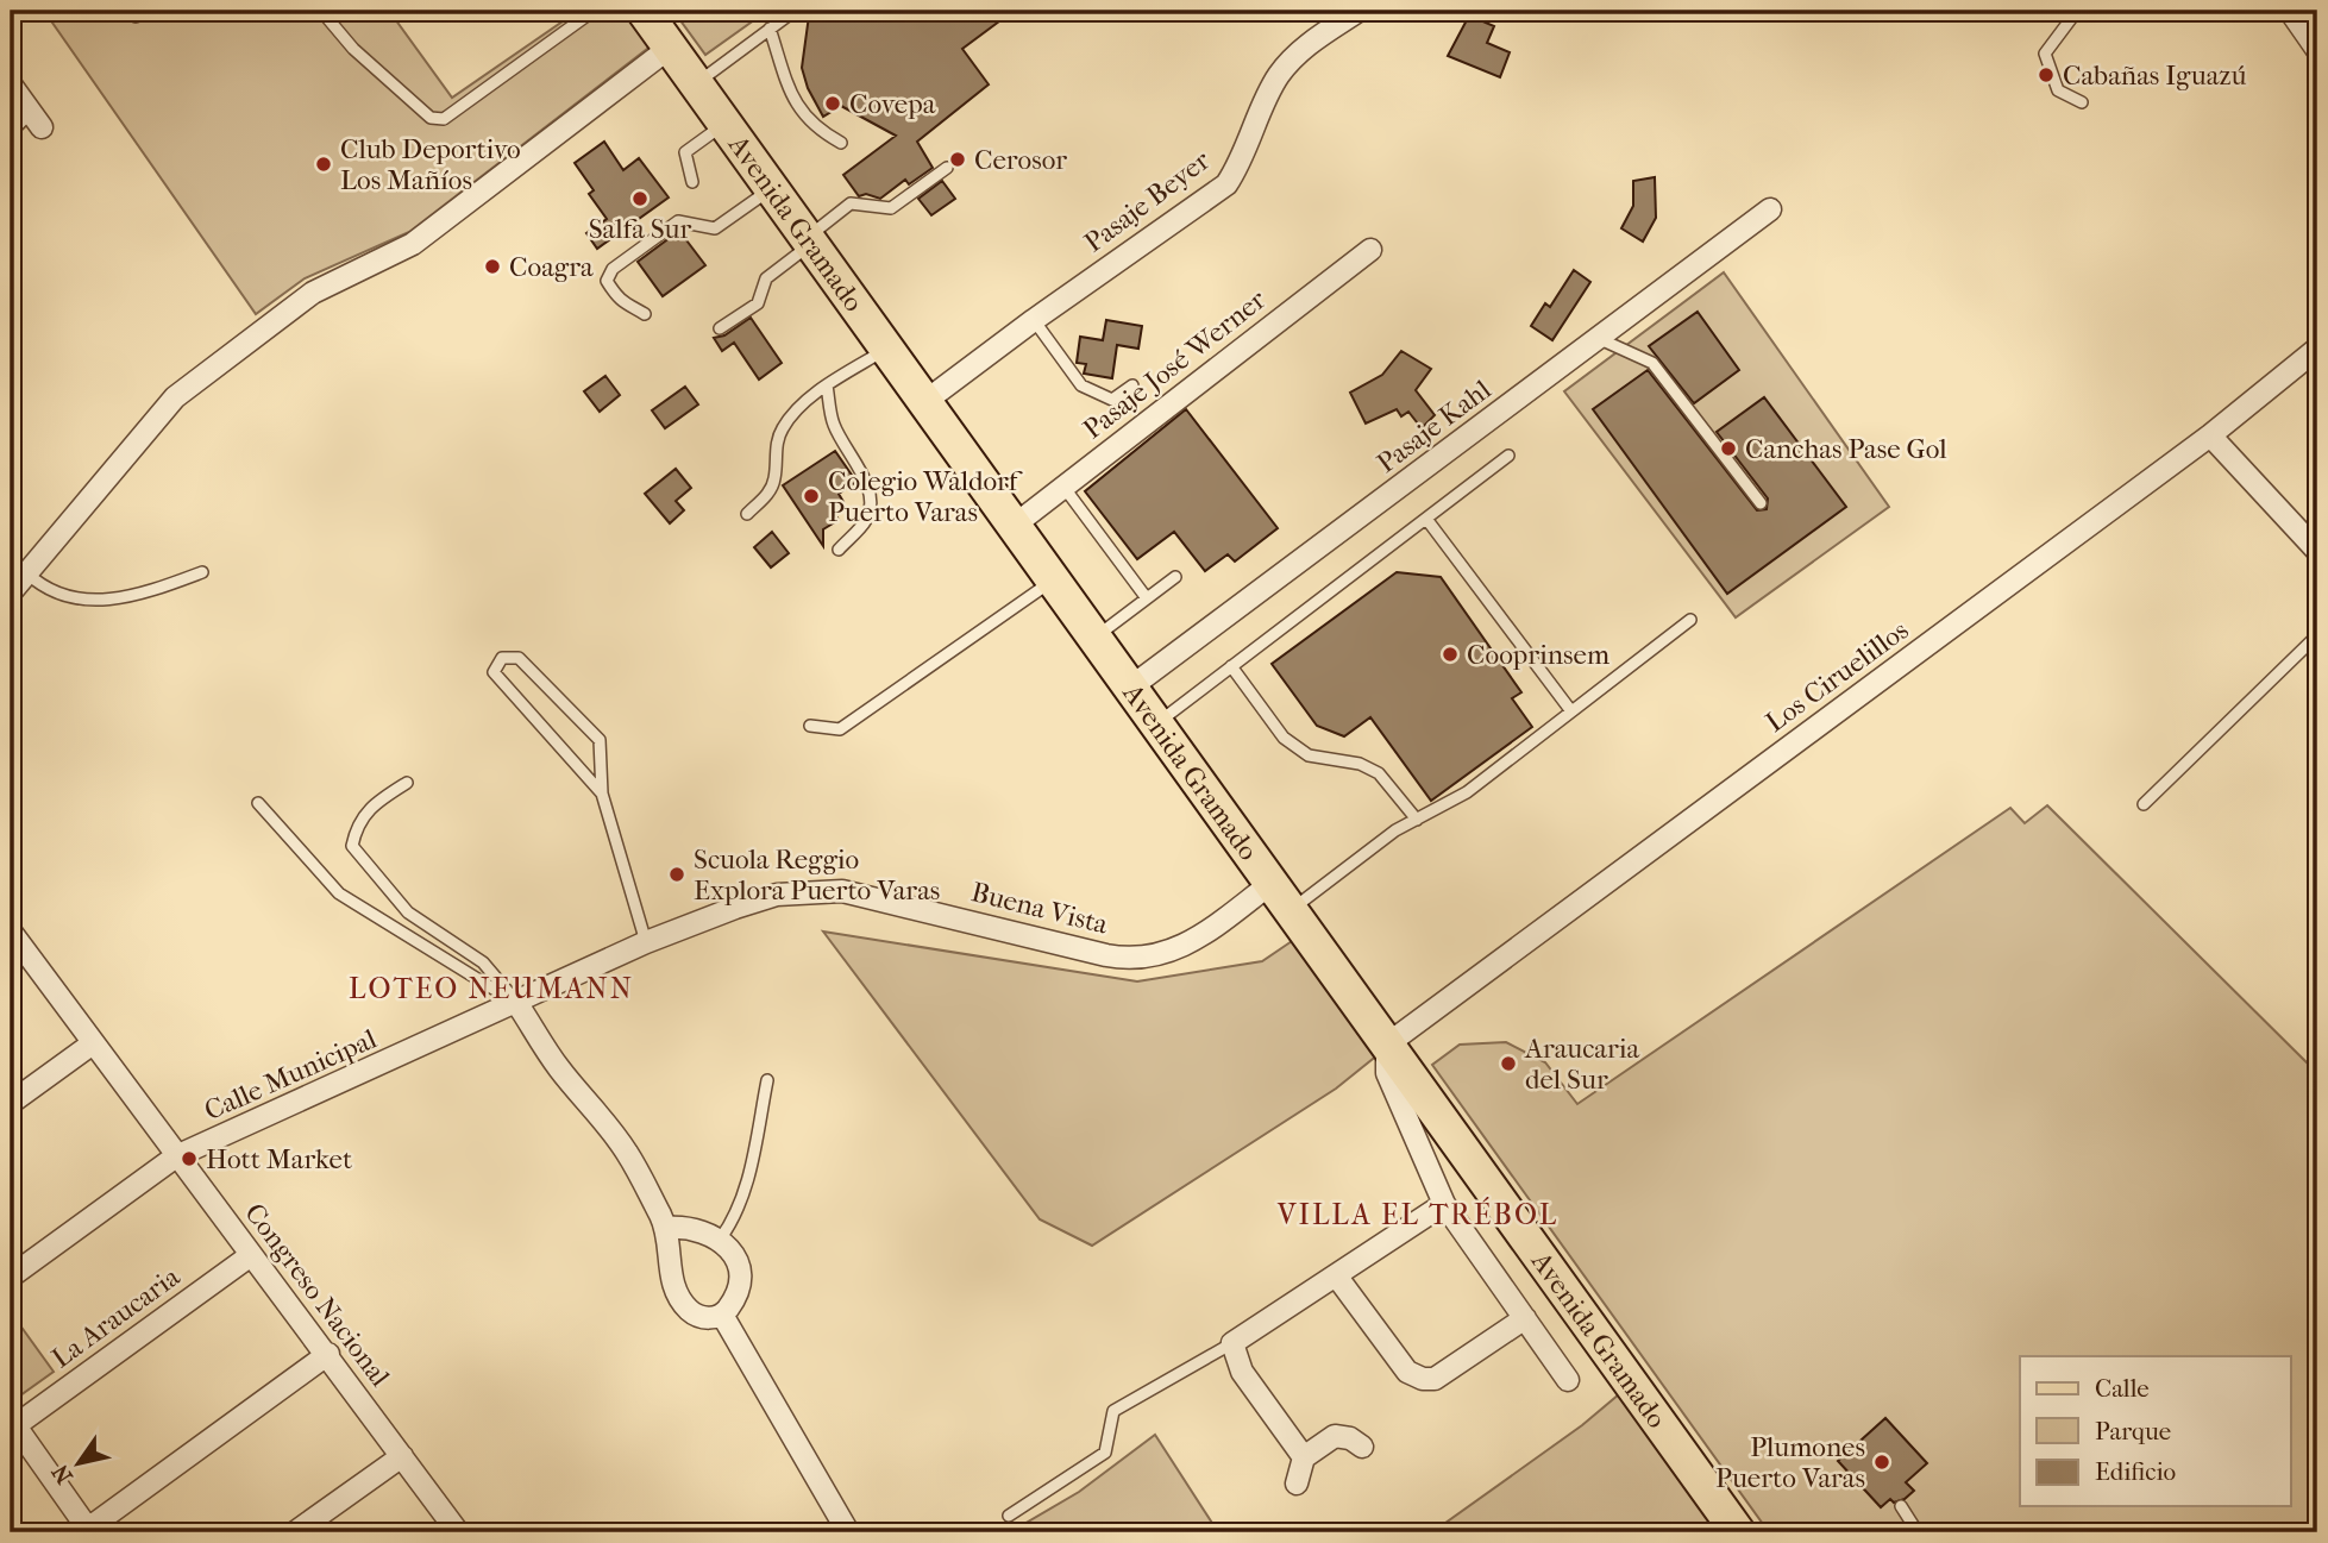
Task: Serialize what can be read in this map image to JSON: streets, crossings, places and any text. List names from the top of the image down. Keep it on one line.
{"streets":{"main road":["Avenida Gramado"],"street":["Pasaje Beyer","Pasaje José Werner","Pasaje Kahl","Los Ciruelillos","Buena Vista","Calle Municipal","Congreso Nacional","La Araucaria"]},"crossings":[["Pasaje Beyer","Avenida Gramado"],["Avenida Gramado","Pasaje José Werner"],["Avenida Gramado","Pasaje Kahl"],["Avenida Gramado","Los Ciruelillos"],["Avenida Gramado","Buena Vista"],["Buena Vista","Calle Municipal"],["Calle Municipal","Congreso Nacional"],["Congreso Nacional","La Araucaria"]],"districts":["LOTEO NEUMANN","VILLA EL TRÉBOL"],"places":["Cabañas Iguazú","Covepa","Cerosor","Club Deportivo Los Mañíos","Salfa Sur","Coagra","Canchas Pase Gol","Colegio Waldorf Puerto Varas","Cooprinsem","Scuola Reggio Explora Puerto Varas","Araucaria del Sur","Hott Market","Plumones Puerto Varas"],"legend":["Calle","Parque","Edificio"],"north":"bottom left"}
